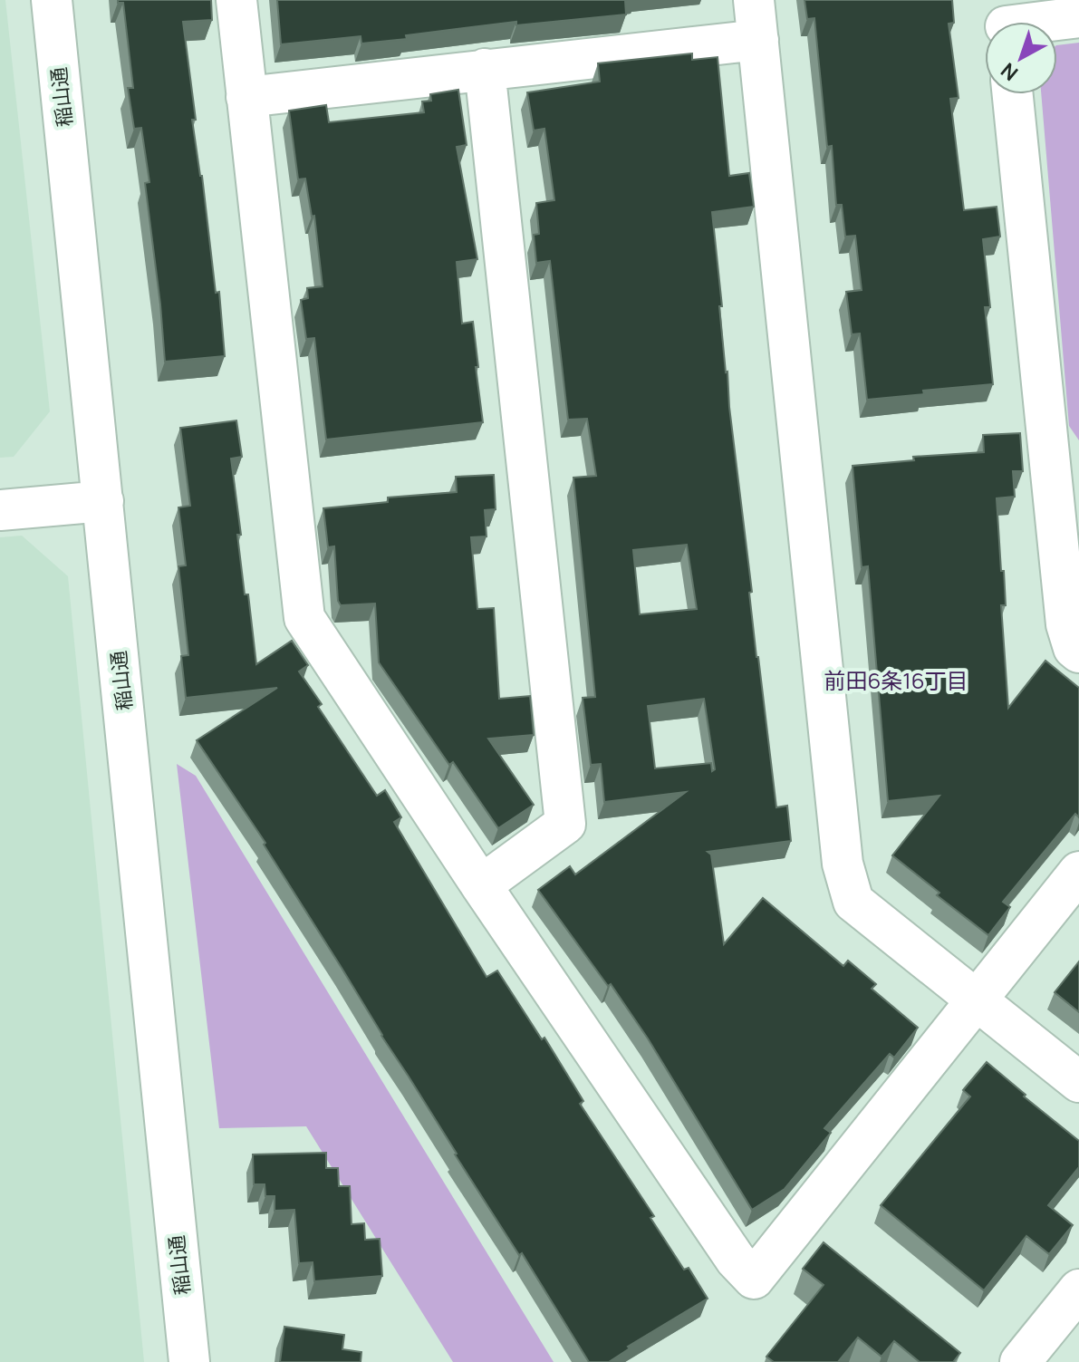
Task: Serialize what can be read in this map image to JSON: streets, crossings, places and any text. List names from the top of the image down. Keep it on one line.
{"streets":{"street":["稲山通"]},"districts":["前田6条16丁目"],"north":"bottom left"}
